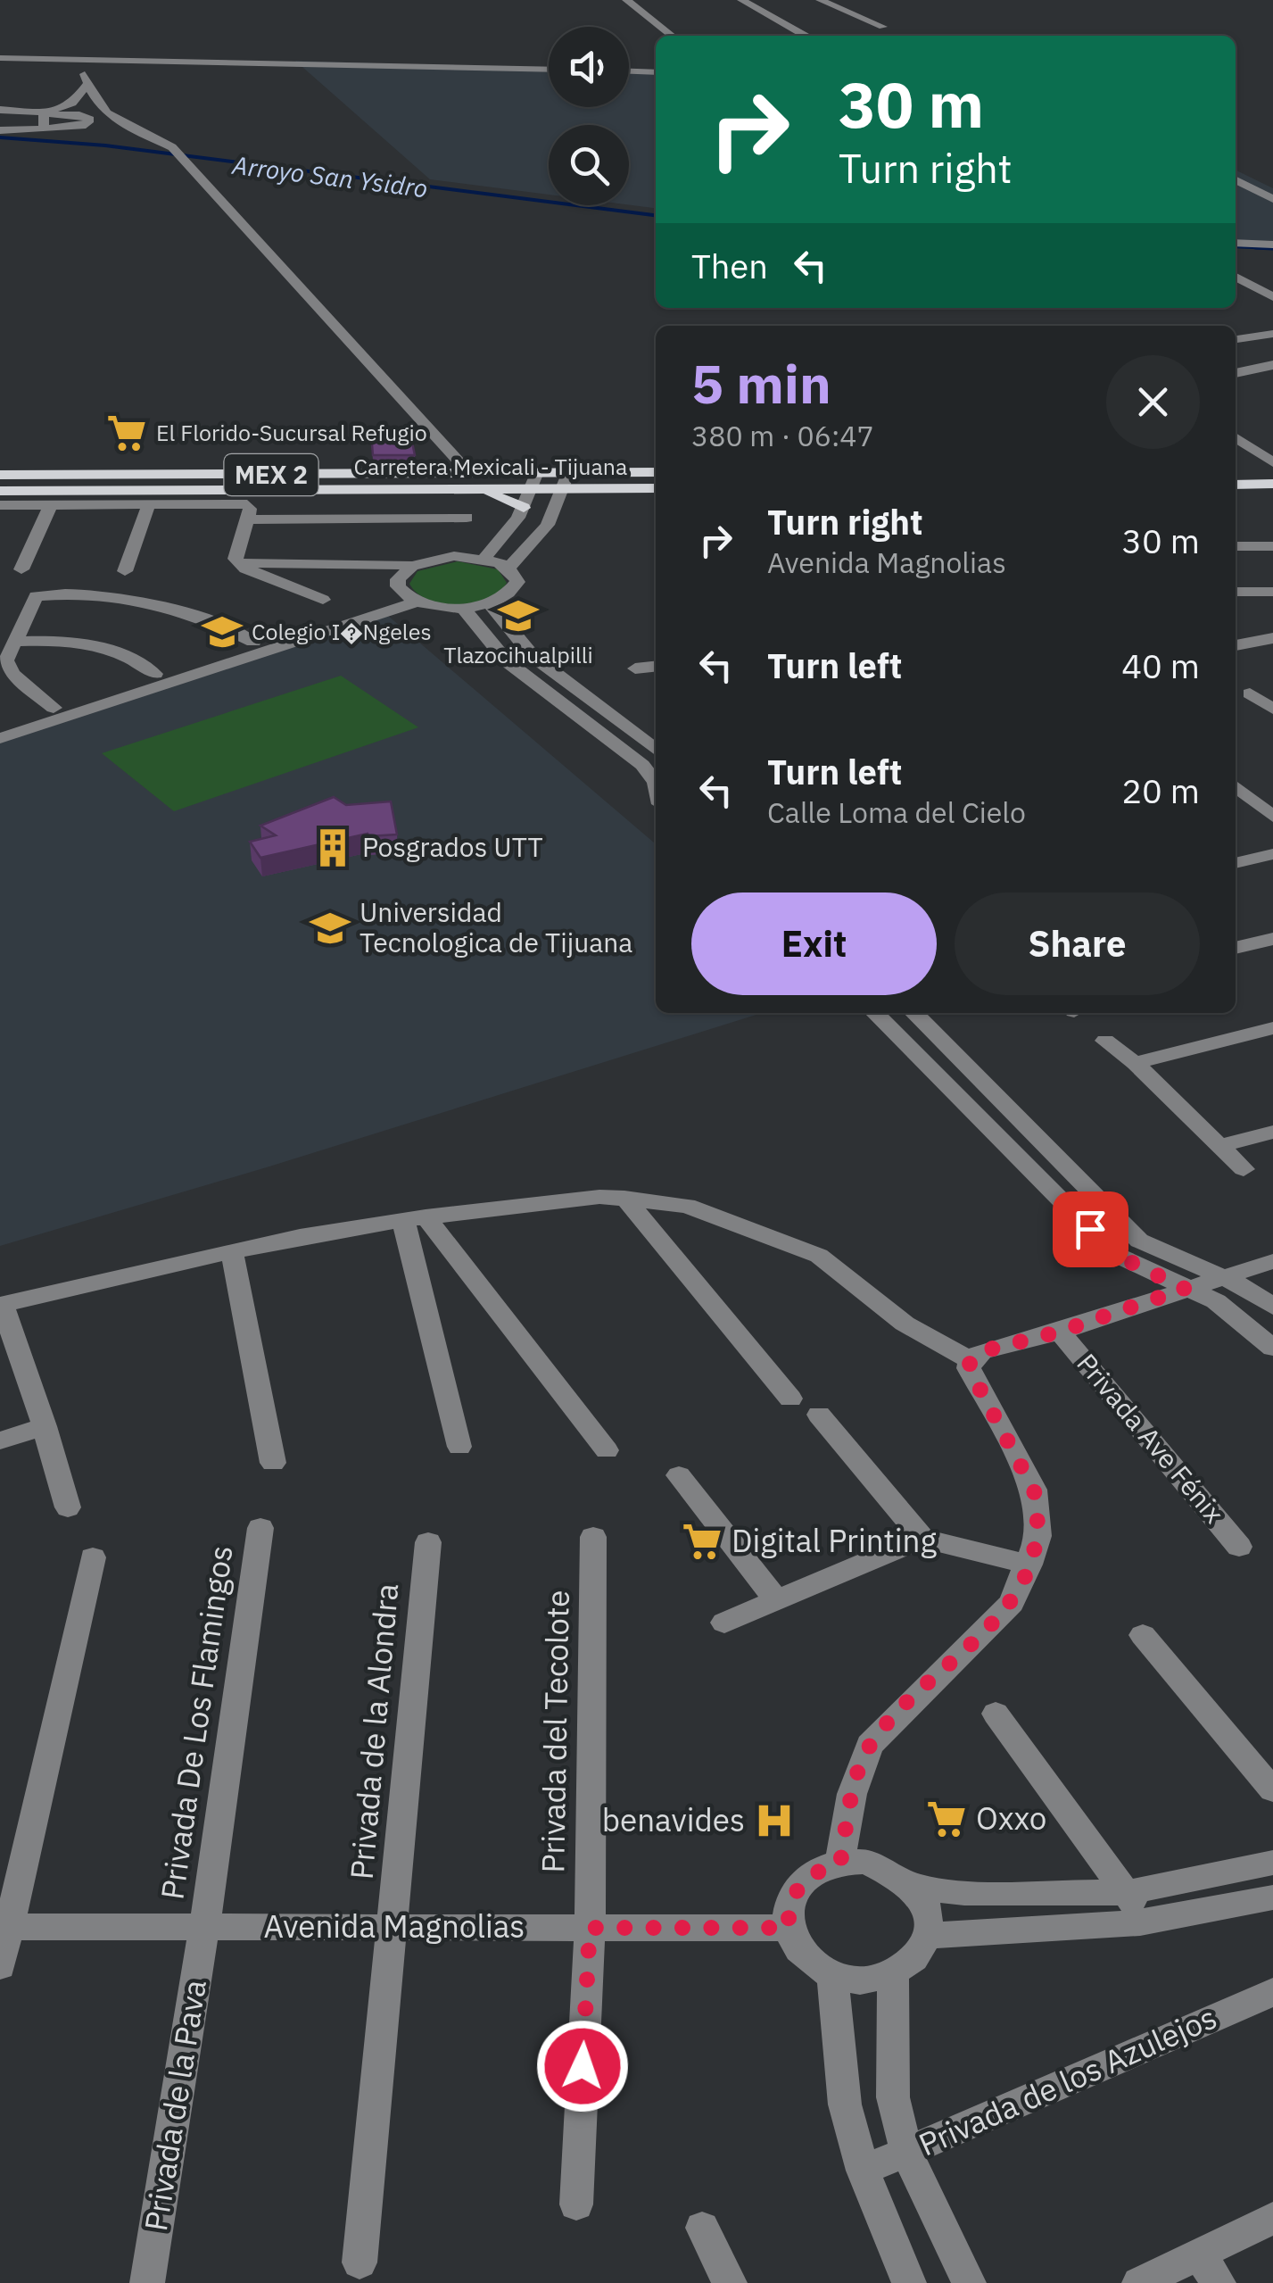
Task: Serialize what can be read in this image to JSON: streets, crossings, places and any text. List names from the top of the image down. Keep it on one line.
{"streets":{"main road":["Carretera Mexicali - Tijuana","MEX 2"],"street":["Privada Ave Fénix","Privada De Los Flamingos","Privada de la Alondra","Privada del Tecolote","Avenida Magnolias","Privada de los Azulejos","Privada de la Pava"]},"crossings":[["Privada De Los Flamingos","Avenida Magnolias"],["Privada De Los Flamingos","Privada de la Pava"],["Privada de la Alondra","Avenida Magnolias"],["Privada del Tecolote","Avenida Magnolias"],["Avenida Magnolias","Privada de la Pava"]],"water":["Arroyo San Ysidro"],"places":{"supermarket":["El Florido-Sucursal Refugio","Digital Printing","Oxxo"],"school or university":["Tlazocihualpilli","Colegio I�Ngeles","Universidad Tecnologica de Tijuana"],"building":["Posgrados UTT"],"hospital":["benavides"]},"page":{"turn":["30 m","Turn right"],"then":"Then","heading":["5 min","380 m · 06:47"],"list":[{"name":"Turn right","note":"Avenida Magnolias","value":"30 m"},{"name":"Turn left","value":"40 m"},{"name":"Turn left","note":"Calle Loma del Cielo","value":"20 m"}],"buttons":["Exit","Share"]}}
